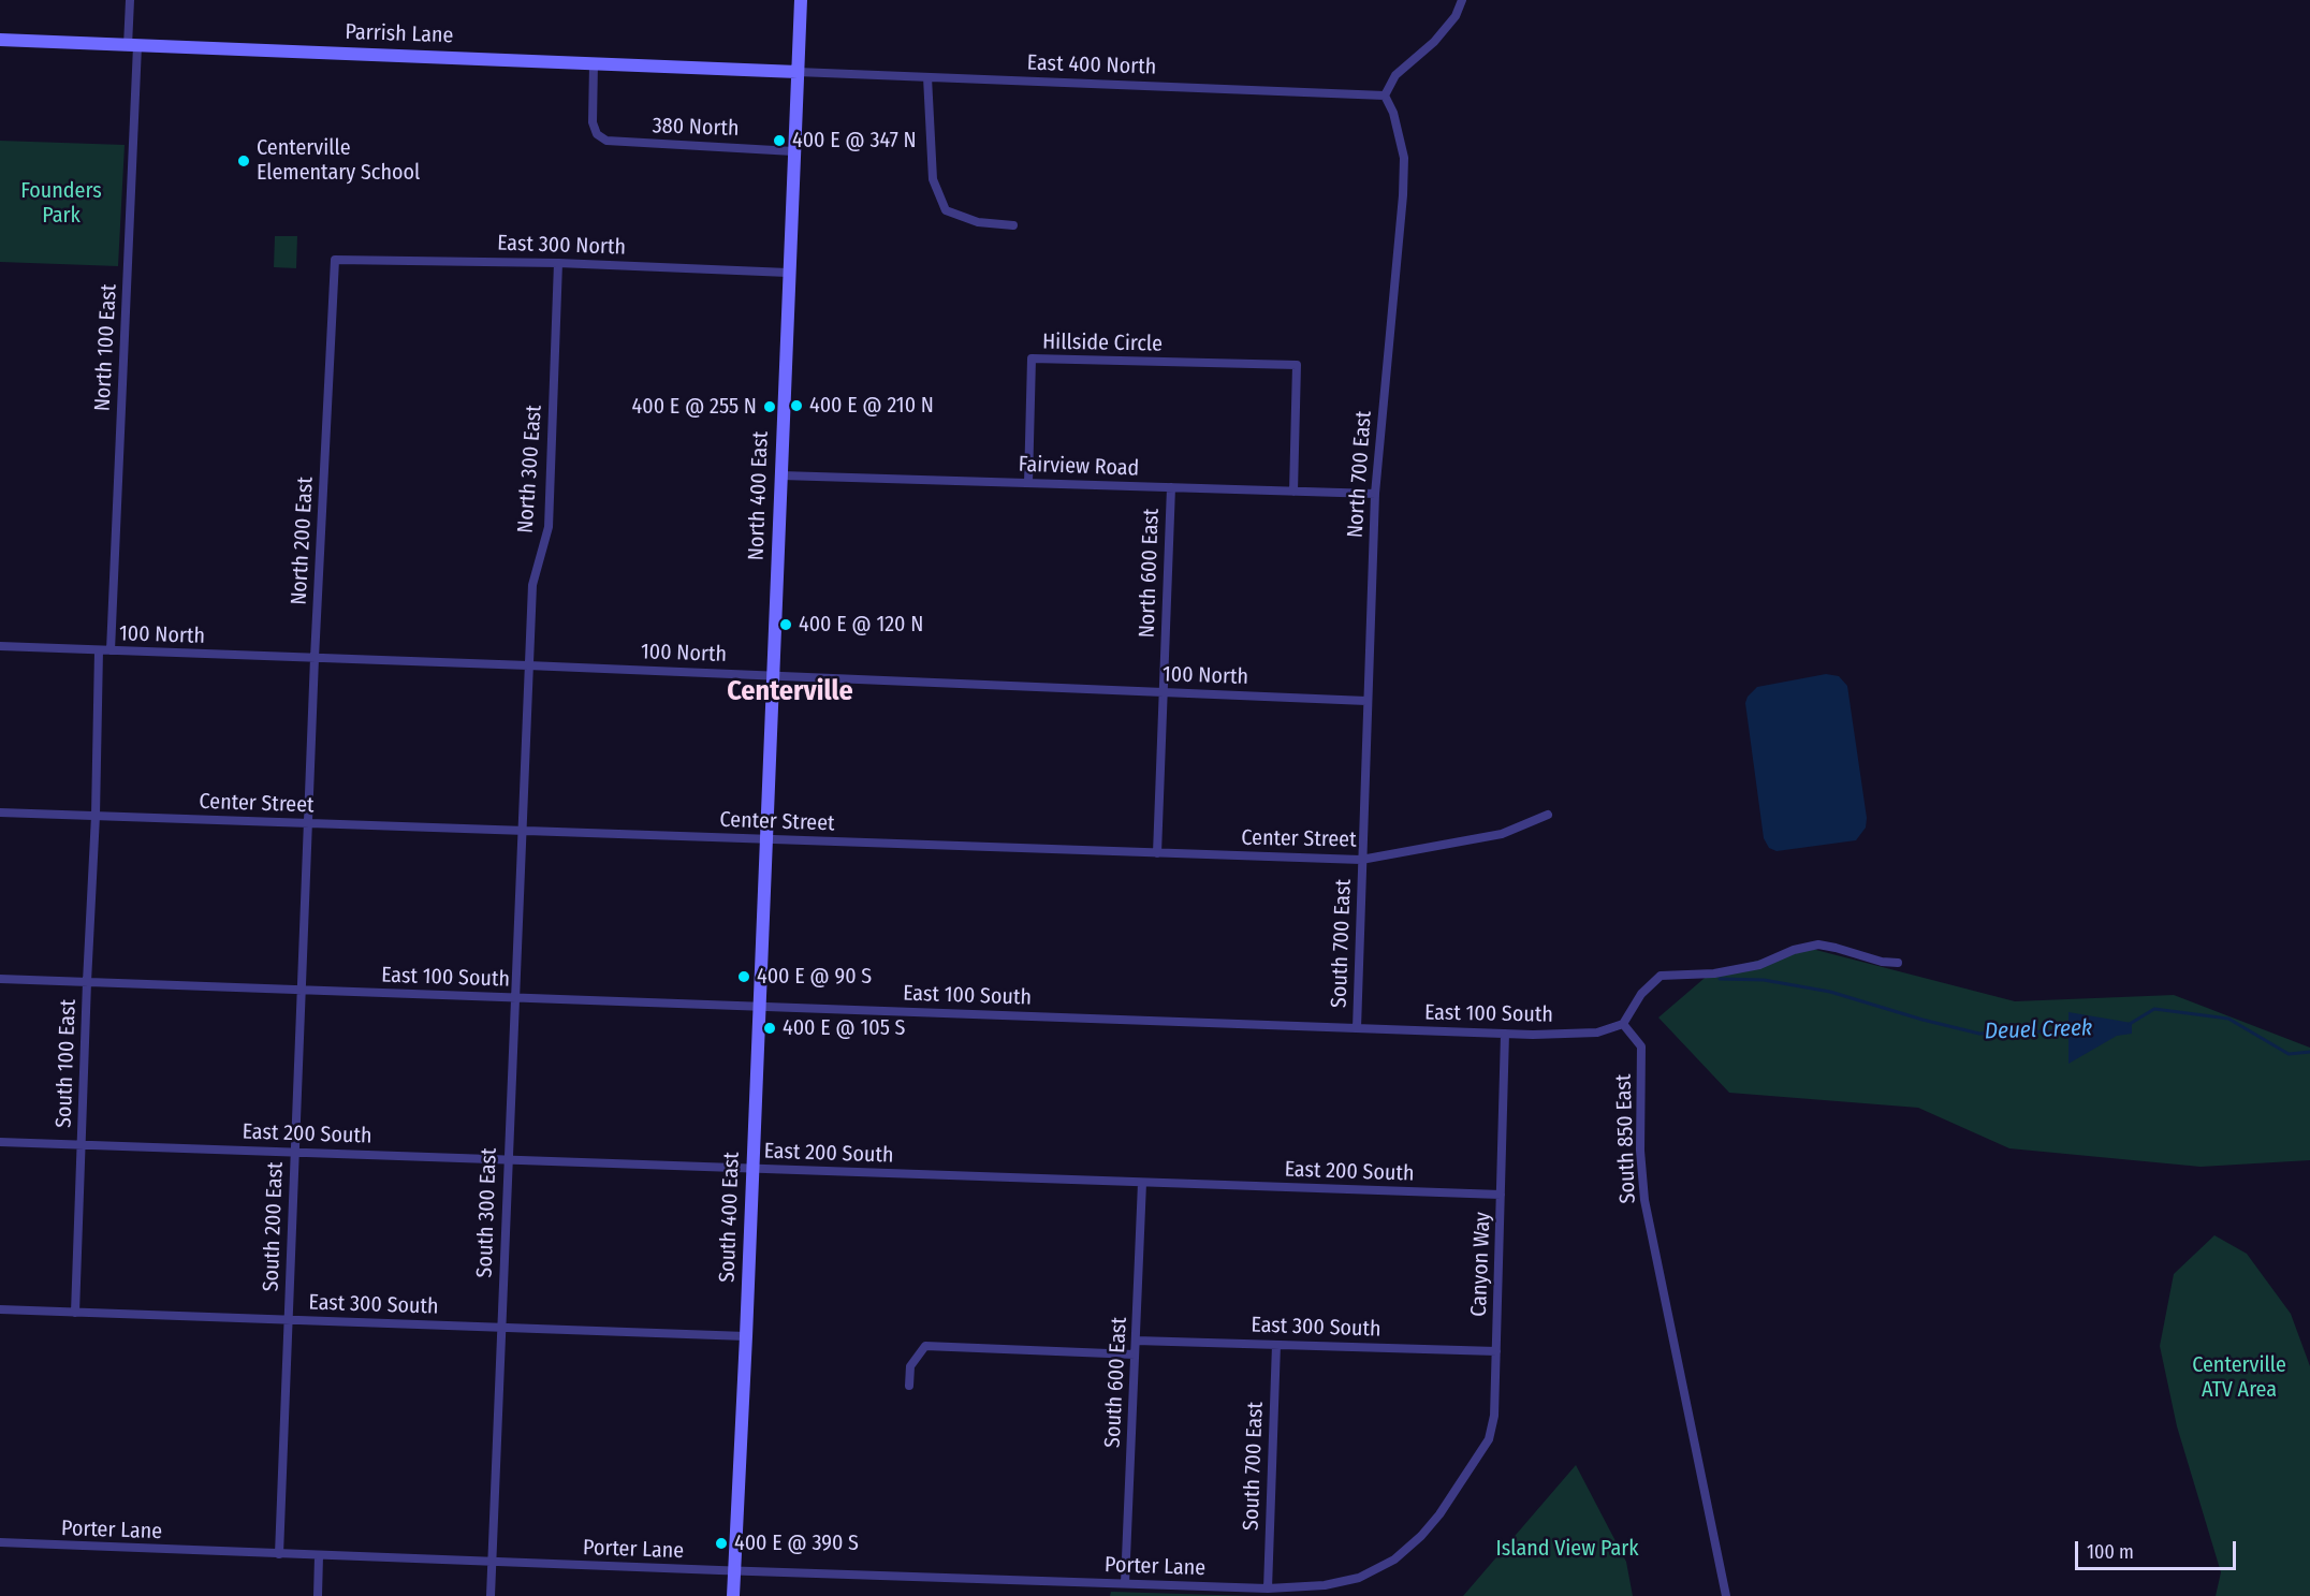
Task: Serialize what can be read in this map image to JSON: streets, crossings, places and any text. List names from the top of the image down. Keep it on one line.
{"streets":{"street":["Parrish Lane","East 400 North","380 North","East 300 North","Hillside Circle","North 100 East","Fairview Road","North 300 East","North 700 East","North 400 East","North 200 East","North 600 East","100 North","Center Street","South 700 East","East 100 South","South 100 East","East 200 South","South 850 East","South 300 East","South 400 East","South 200 East","Canyon Way","East 300 South","South 600 East","Porter Lane"]},"crossings":[["Parrish Lane","East 400 North"],["Parrish Lane","380 North"],["Parrish Lane","North 100 East"],["Parrish Lane","North 400 East"],["East 400 North","North 700 East"],["East 400 North","North 400 East"],["380 North","North 400 East"],["East 300 North","North 300 East"],["East 300 North","North 400 East"],["East 300 North","North 200 East"],["Hillside Circle","Fairview Road"],["North 100 East","100 North"],["Fairview Road","North 700 East"],["Fairview Road","North 400 East"],["Fairview Road","North 600 East"],["North 300 East","100 North"],["North 300 East","Center Street"],["North 300 East","South 300 East"],["North 700 East","100 North"],["North 700 East","Center Street"],["North 700 East","South 700 East"],["North 400 East","100 North"],["North 400 East","Center Street"],["North 400 East","South 400 East"],["North 200 East","100 North"],["North 200 East","Center Street"],["North 200 East","South 200 East"],["North 600 East","100 North"],["North 600 East","Center Street"],["Center Street","South 700 East"],["Center Street","South 100 East"],["Center Street","South 300 East"],["Center Street","South 400 East"],["Center Street","South 200 East"],["South 700 East","East 100 South"],["South 700 East","East 300 South"],["South 700 East","Porter Lane"],["East 100 South","South 100 East"],["East 100 South","South 850 East"],["East 100 South","South 300 East"],["East 100 South","South 400 East"],["East 100 South","South 200 East"],["East 100 South","Canyon Way"],["South 100 East","East 200 South"],["South 100 East","East 300 South"],["East 200 South","South 300 East"],["East 200 South","South 400 East"],["East 200 South","South 200 East"],["East 200 South","Canyon Way"],["East 200 South","South 600 East"],["South 300 East","East 300 South"],["South 300 East","Porter Lane"],["South 400 East","East 300 South"],["South 400 East","Porter Lane"],["South 200 East","East 300 South"],["South 200 East","Porter Lane"],["Canyon Way","East 300 South"],["Canyon Way","Porter Lane"],["East 300 South","South 600 East"],["South 600 East","Porter Lane"]],"districts":["Centerville"],"water":["Deuel Creek"],"parks":["Founders Park","Centerville ATV Area","Island View Park"],"places":["400 E @ 347 N","Centerville Elementary School","400 E @ 210 N","400 E @ 255 N","400 E @ 120 N","400 E @ 90 S","400 E @ 105 S","400 E @ 390 S"],"scale_bar":"100 m"}
